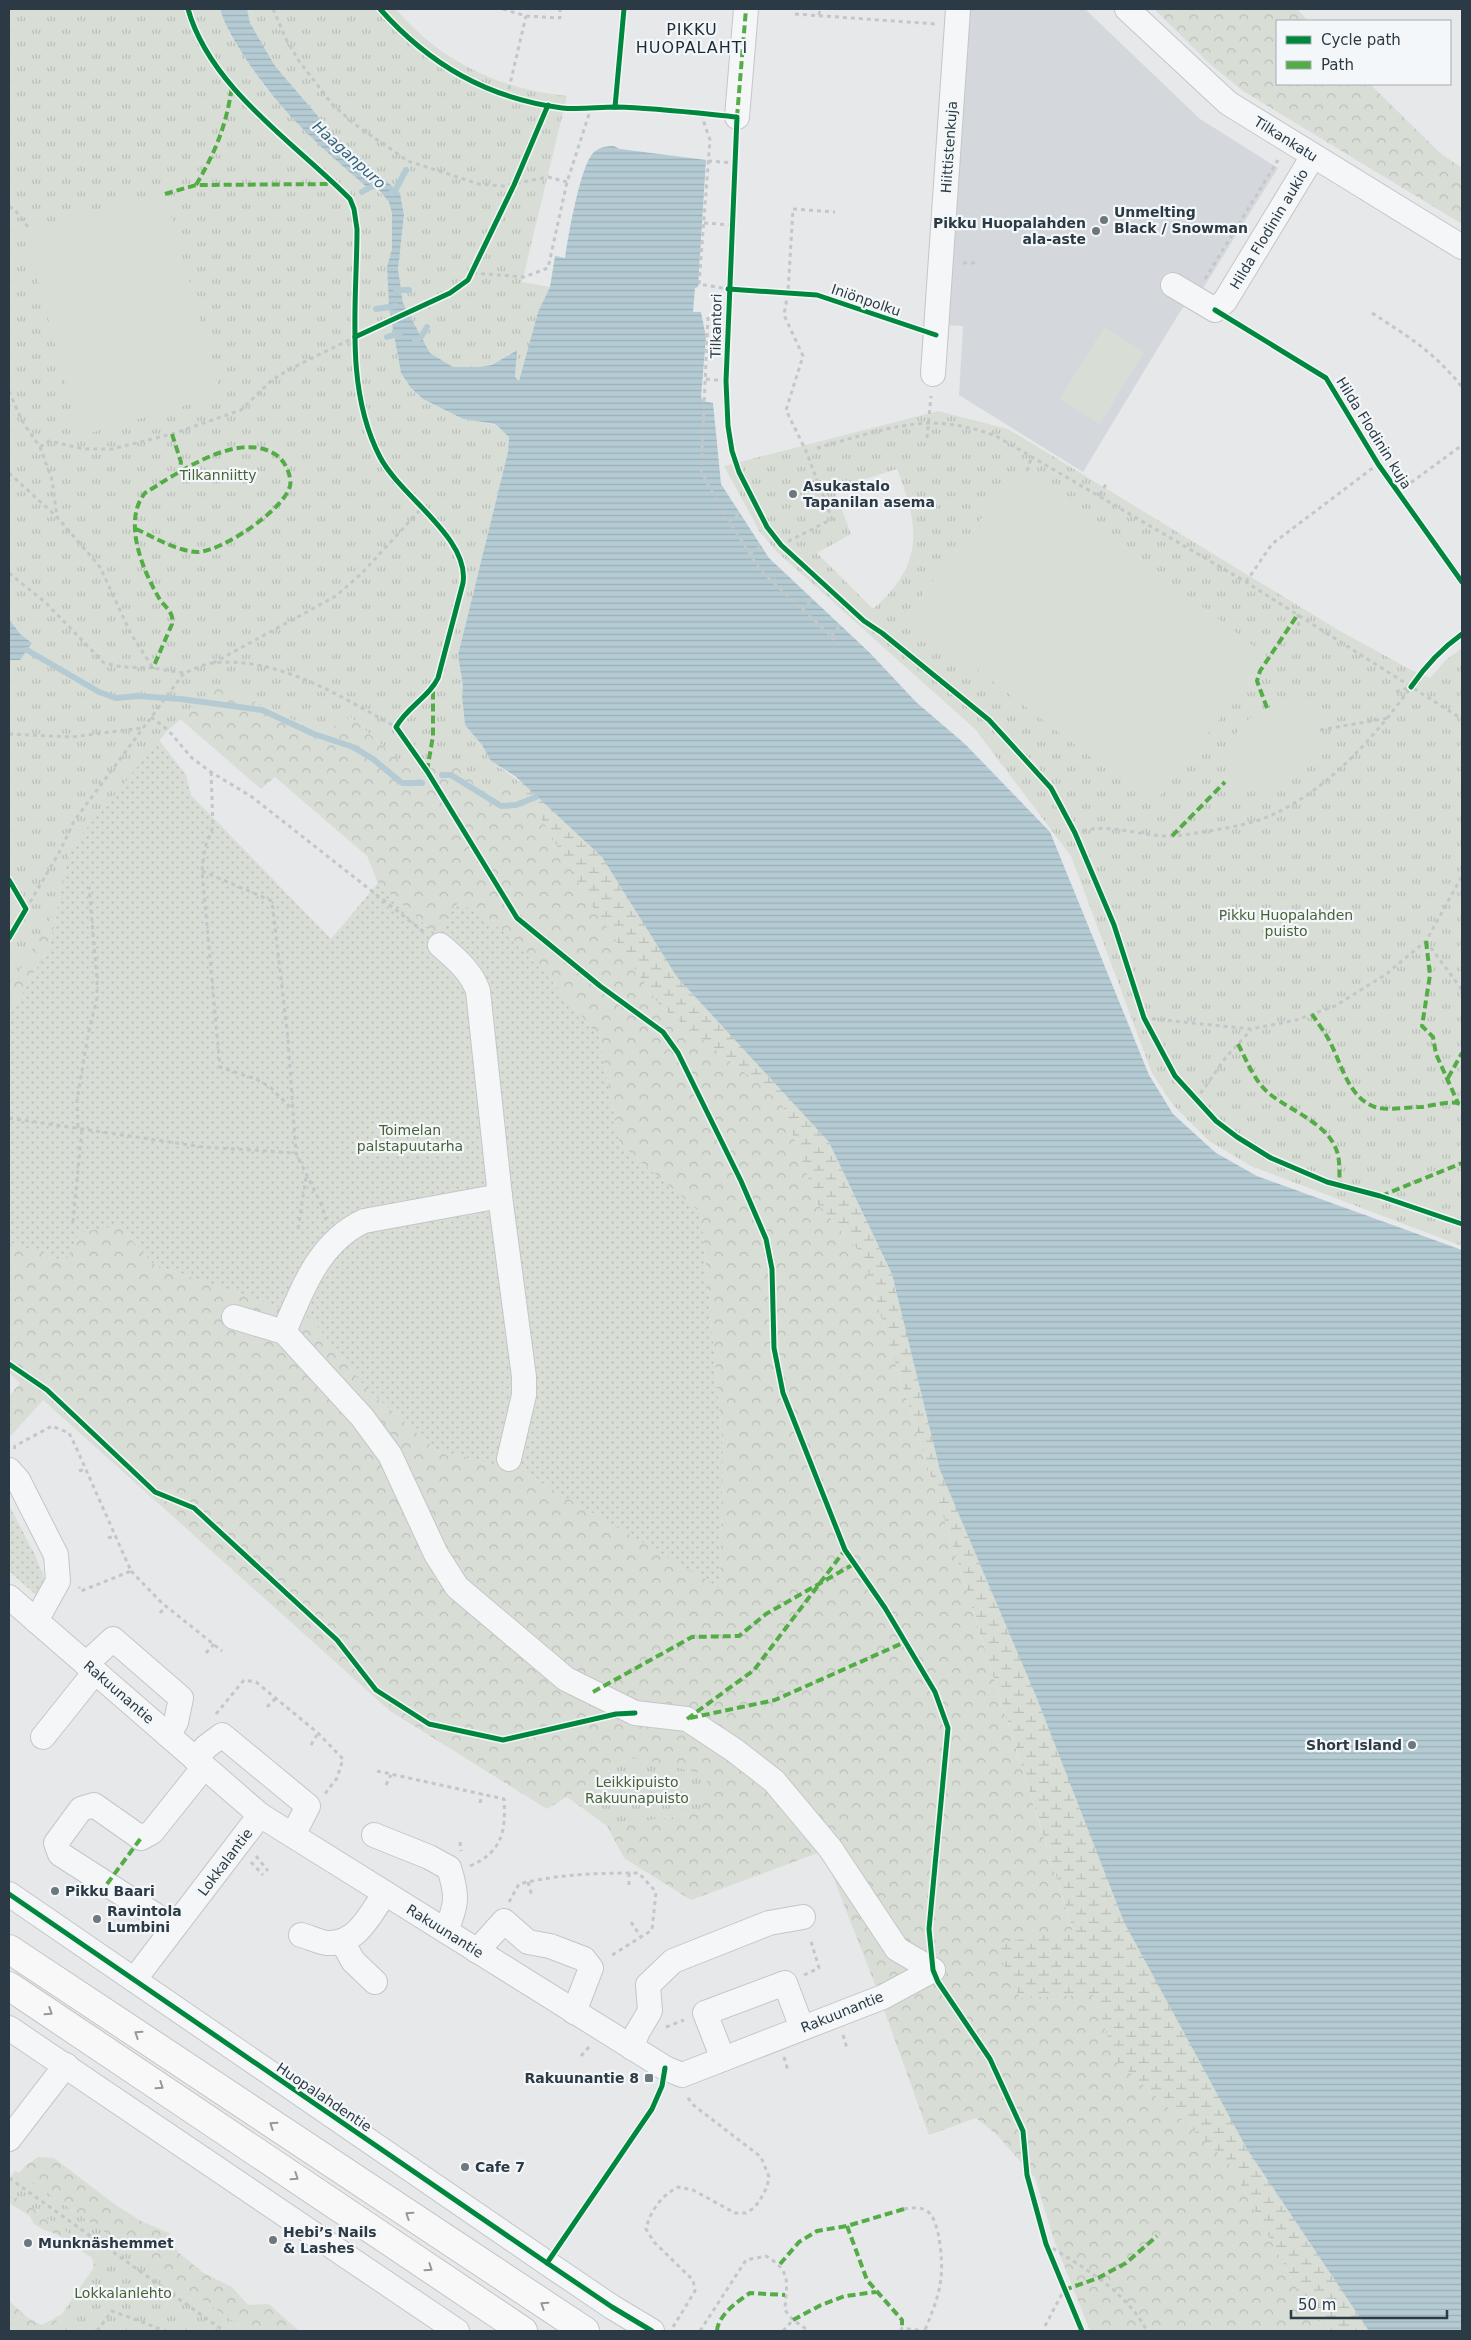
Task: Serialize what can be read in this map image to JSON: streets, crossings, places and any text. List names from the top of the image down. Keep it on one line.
{"streets":{"street":["Tilkankatu","Hiittistenkuja","Hilda Flodinin aukio","Rakuunantie","Lokkalantie","Huopalahdentie"],"cycle path":["Iniönpolku","Tilkantori","Hilda Flodinin kuja"]},"crossings":[["Tilkankatu","Hilda Flodinin aukio"],["Rakuunantie","Lokkalantie"],["Lokkalantie","Huopalahdentie"]],"districts":["PIKKU HUOPALAHTI"],"water":["Haaganpuro"],"parks":["Tilkanniitty","Pikku Huopalahden puisto","Toimelan palstapuutarha","Leikkipuisto Rakuunapuisto","Lokkalanlehto"],"places":{"other":["Unmelting Black / Snowman","Pikku Huopalahden ala-aste","Asukastalo Tapanilan asema","Short Island","Pikku Baari","Ravintola Lumbini","Cafe 7","Hebi’s Nails & Lashes","Munknäshemmet"],"transit":["Rakuunantie 8"]},"legend":["Cycle path","Path"],"scale_bar":"50 m"}
